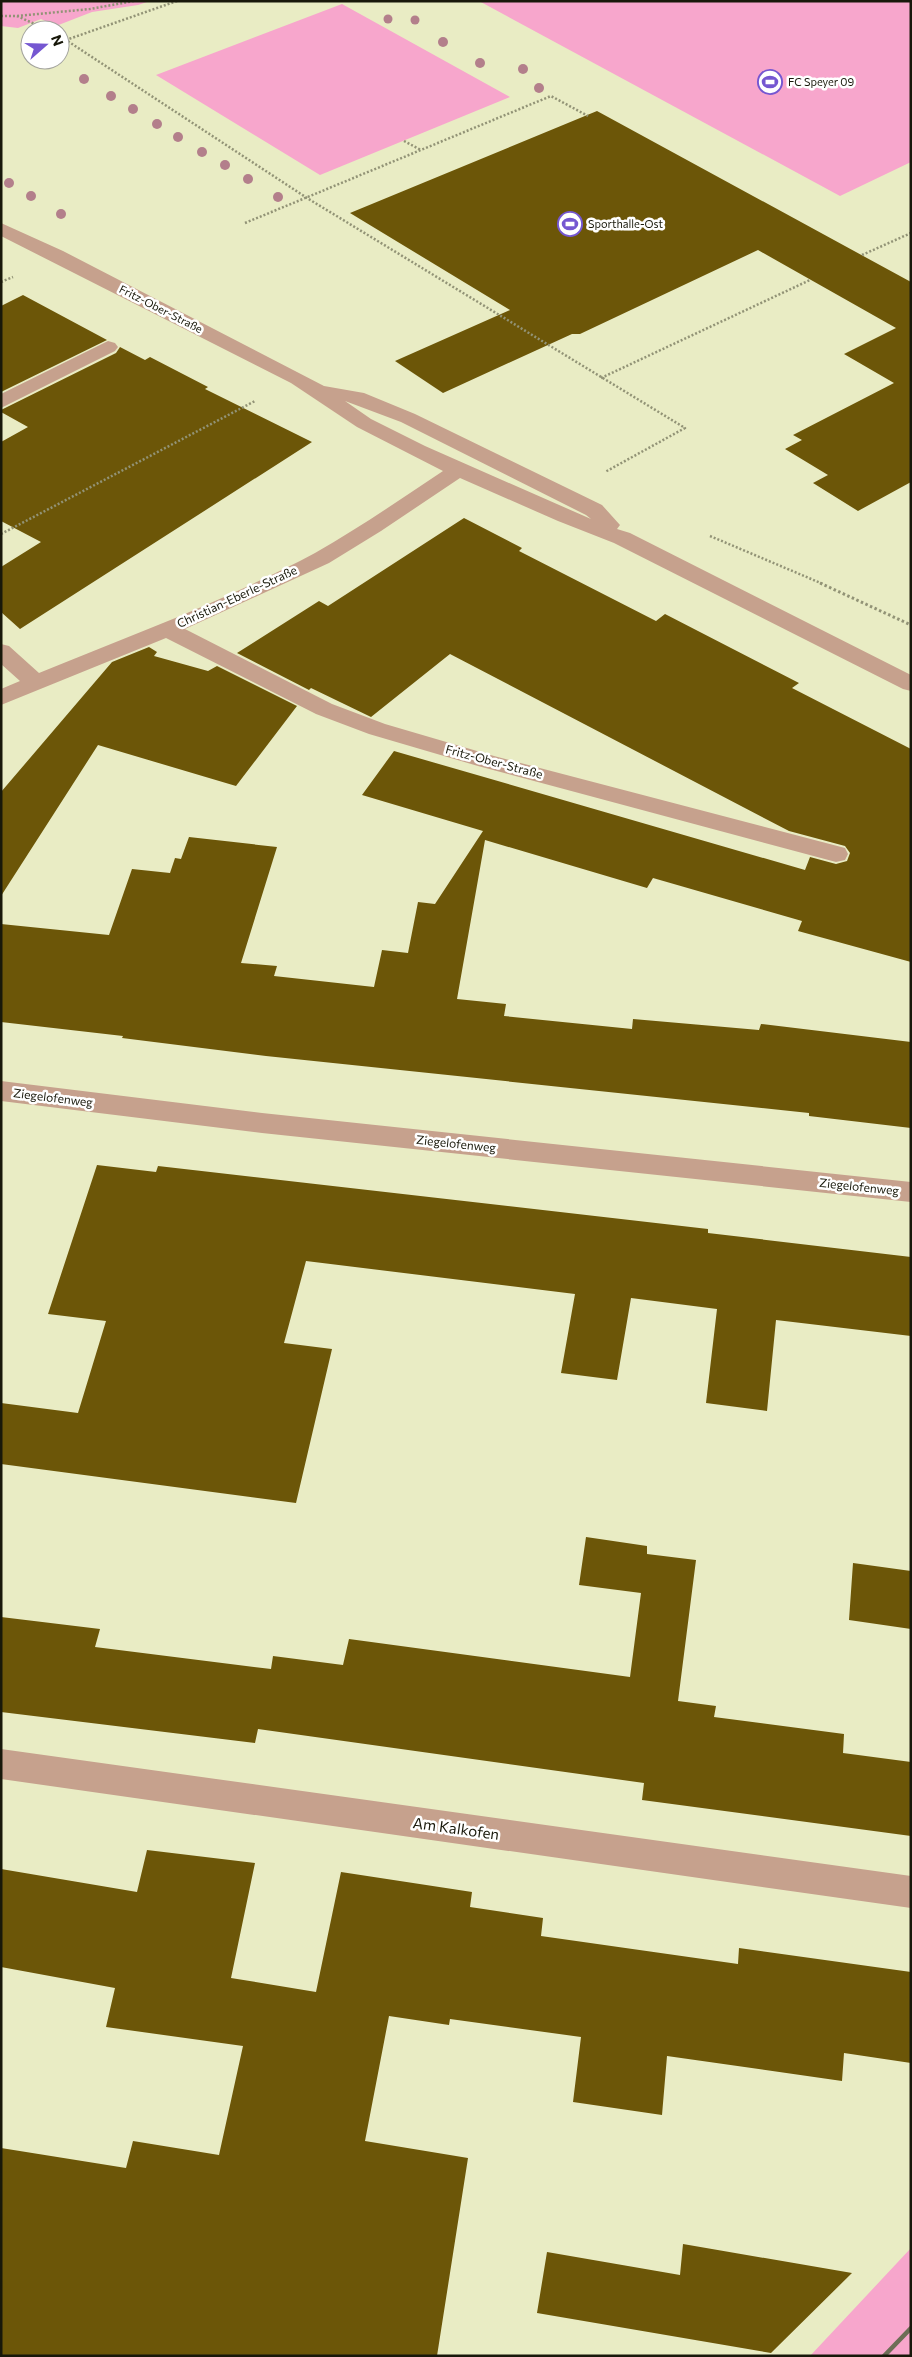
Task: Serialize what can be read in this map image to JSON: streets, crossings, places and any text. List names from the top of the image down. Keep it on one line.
{"streets":{"street":["Fritz-Ober-Straße","Christian-Eberle-Straße","Ziegelofenweg","Am Kalkofen"]},"crossings":[["Fritz-Ober-Straße","Christian-Eberle-Straße"]],"places":{"sports":["FC Speyer 09","Sporthalle-Ost"]},"north":"right"}
